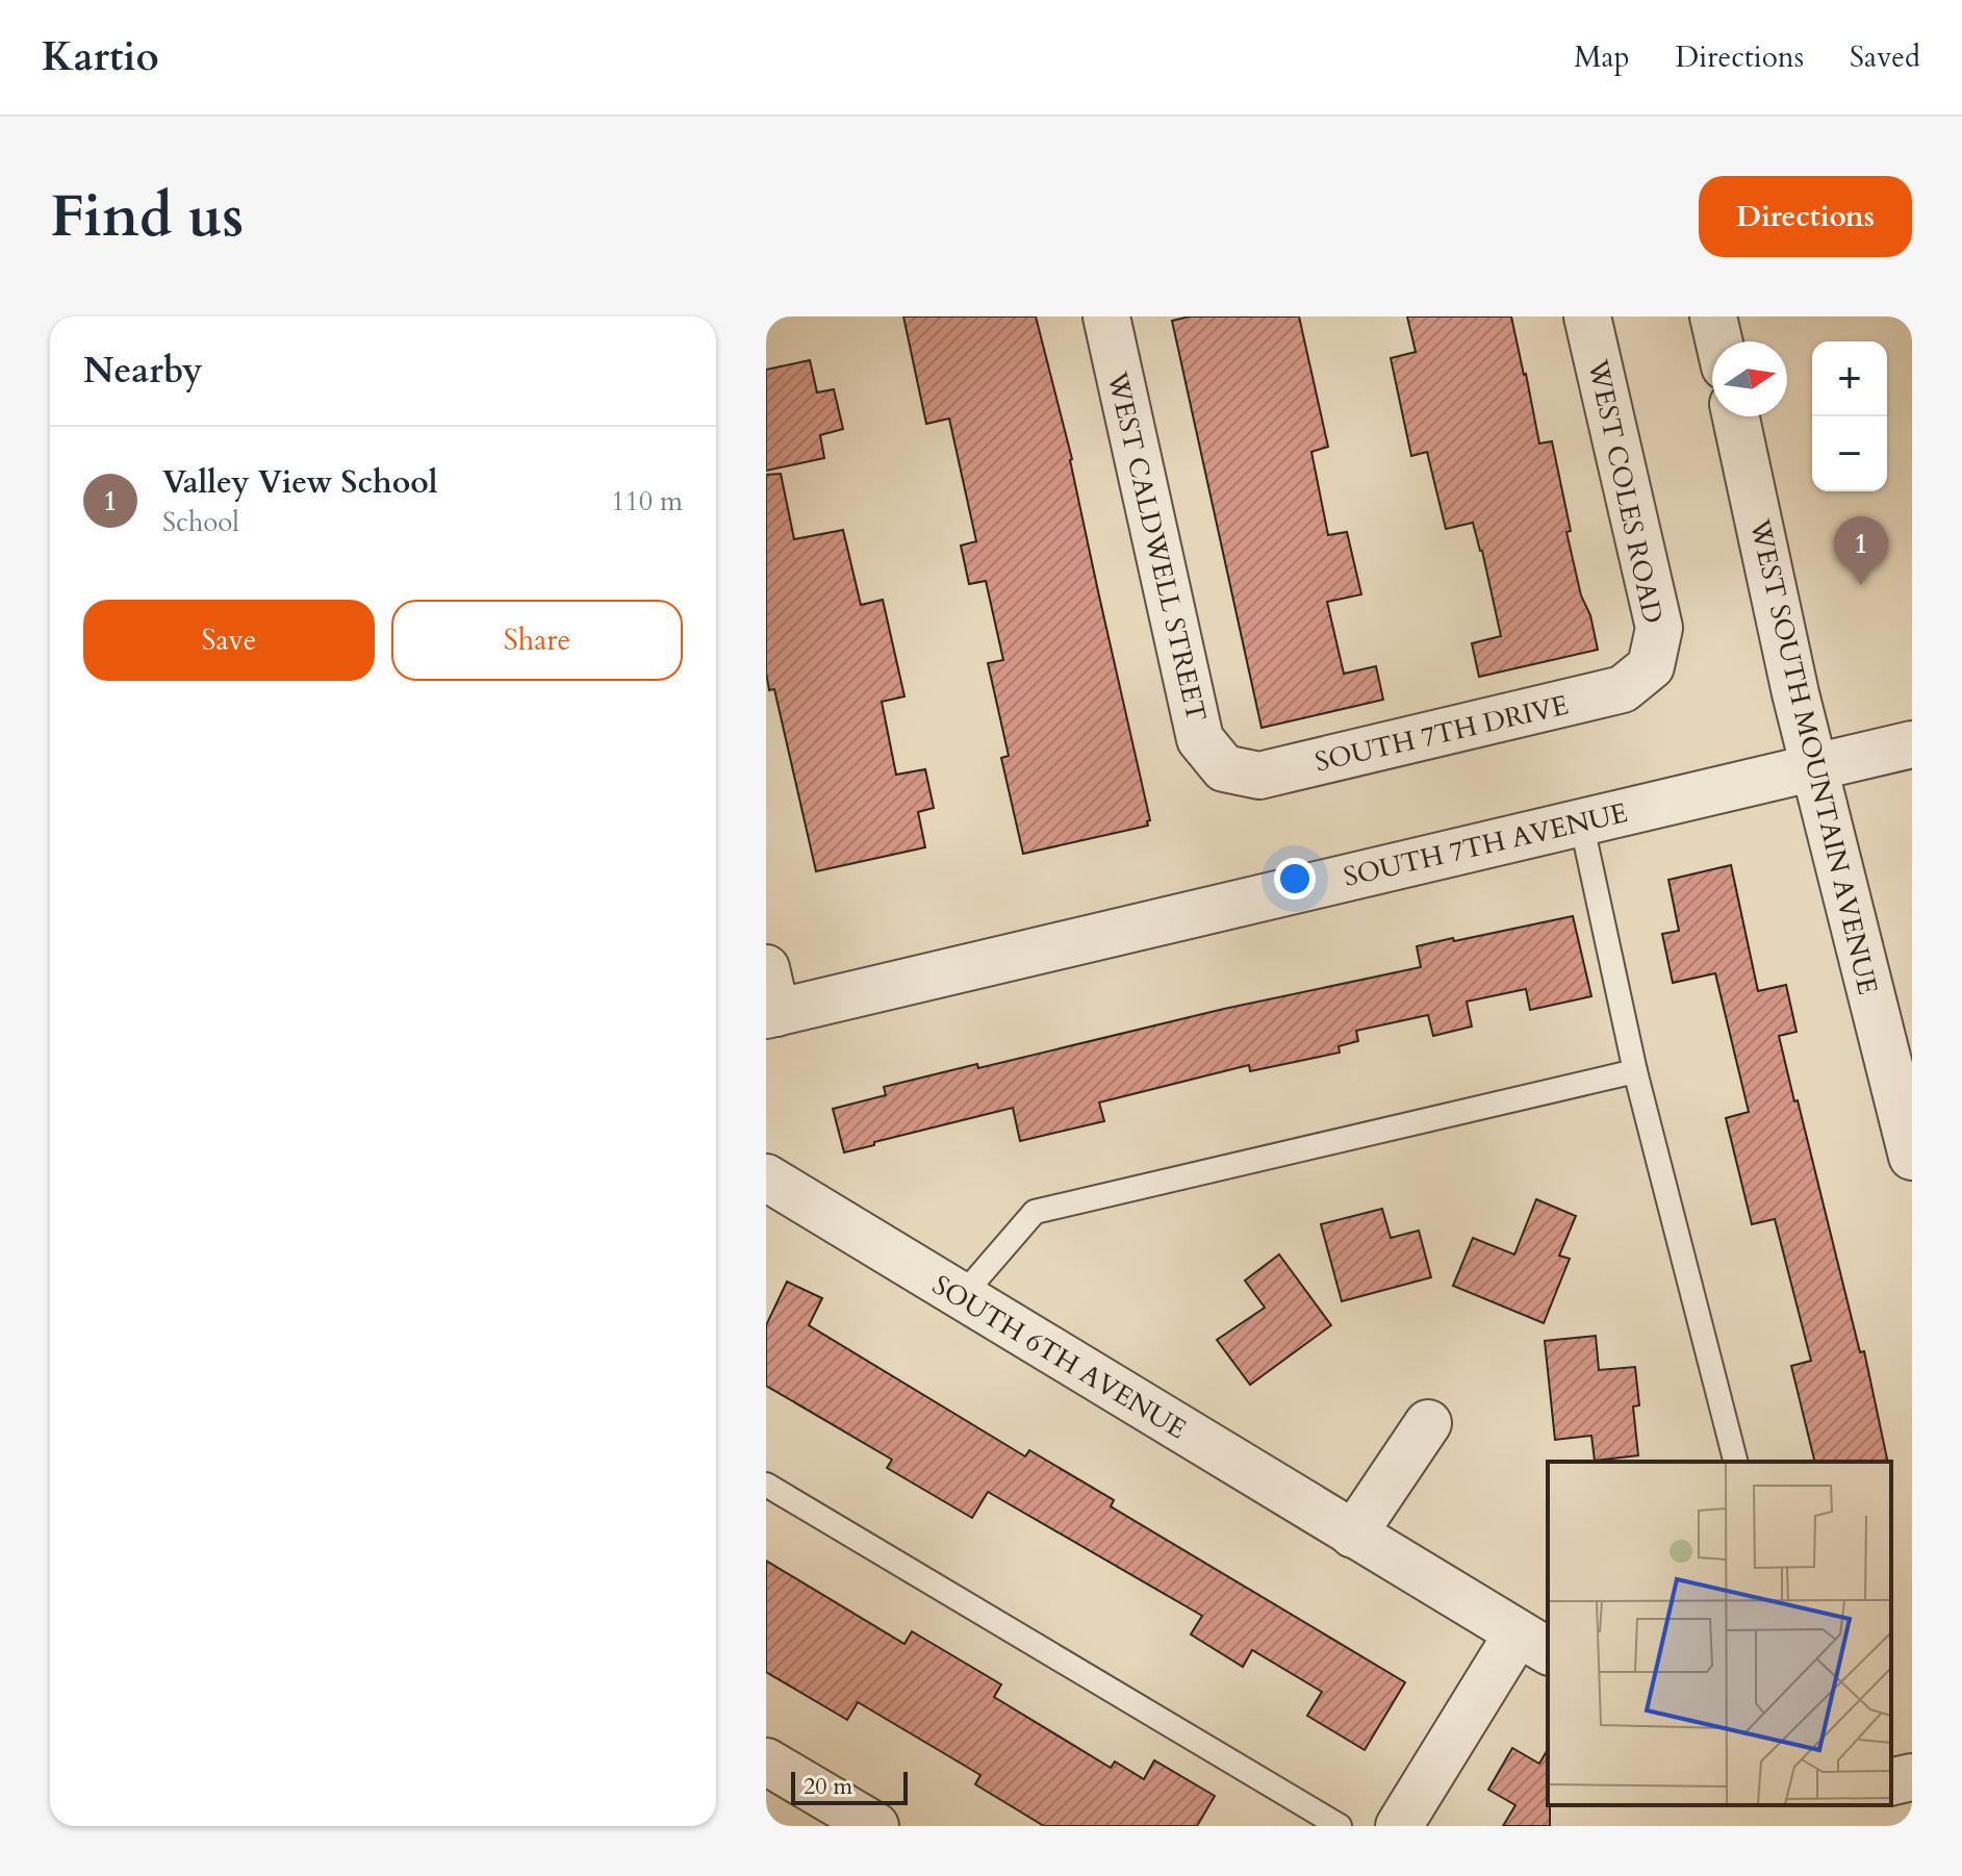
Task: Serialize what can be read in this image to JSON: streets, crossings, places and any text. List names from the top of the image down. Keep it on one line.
{"streets":{"street":["WEST COLES ROAD","WEST CALDWELL STREET","SOUTH 7TH DRIVE","WEST SOUTH MOUNTAIN AVENUE","SOUTH 7TH AVENUE","SOUTH 6TH AVENUE"]},"crossings":[["WEST COLES ROAD","SOUTH 7TH DRIVE"],["WEST CALDWELL STREET","SOUTH 7TH DRIVE"],["WEST SOUTH MOUNTAIN AVENUE","SOUTH 7TH AVENUE"]],"scale_bar":"20 m","north":"right","page":{"header":"Kartio","nav":["Map","Directions","Saved"],"buttons":["Directions",["Save","Share"]],"title":"Find us","heading":"Nearby","map_buttons":["+","−"],"list":[{"mark":"1","name":"Valley View School","note":"School","value":"110 m"}],"pins":"1","scale":"20 m"}}
